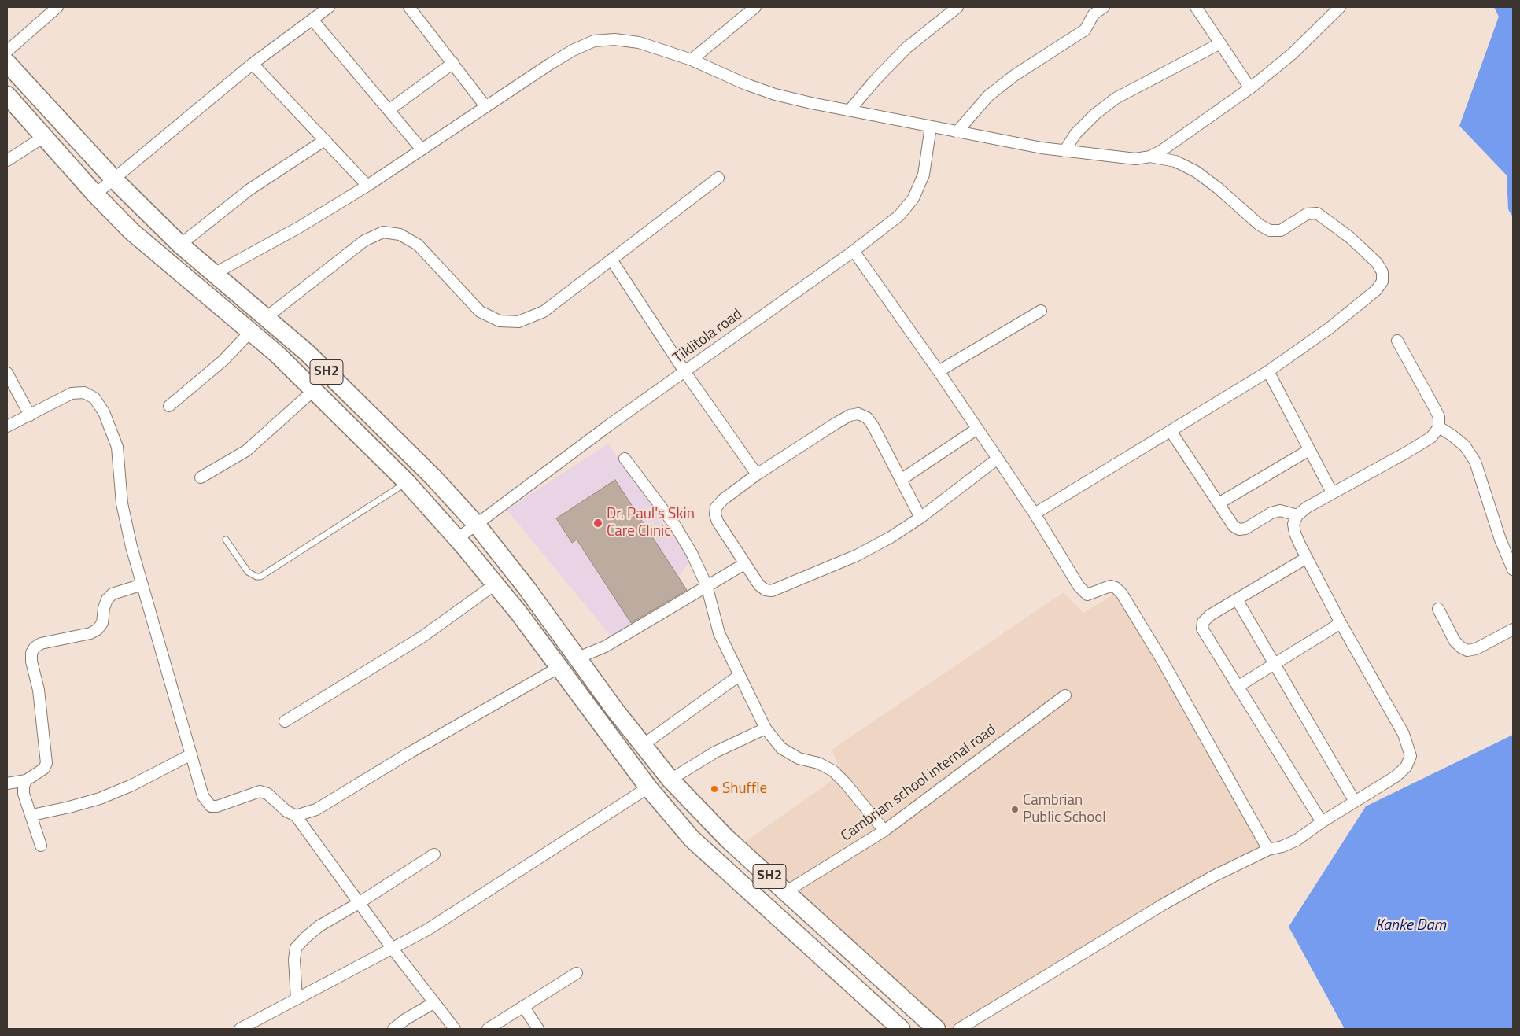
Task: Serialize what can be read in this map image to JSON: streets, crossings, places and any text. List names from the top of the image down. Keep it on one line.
{"streets":{"main road":["SH2"],"street":["Tiklitola road","Cambrian school internal road"]},"crossings":[["Tiklitola road","SH2"],["SH2","Cambrian school internal road"]],"water":["Kanke Dam"],"places":["Dr. Paul's Skin Care Clinic","Shuffle","Cambrian Public School"]}
